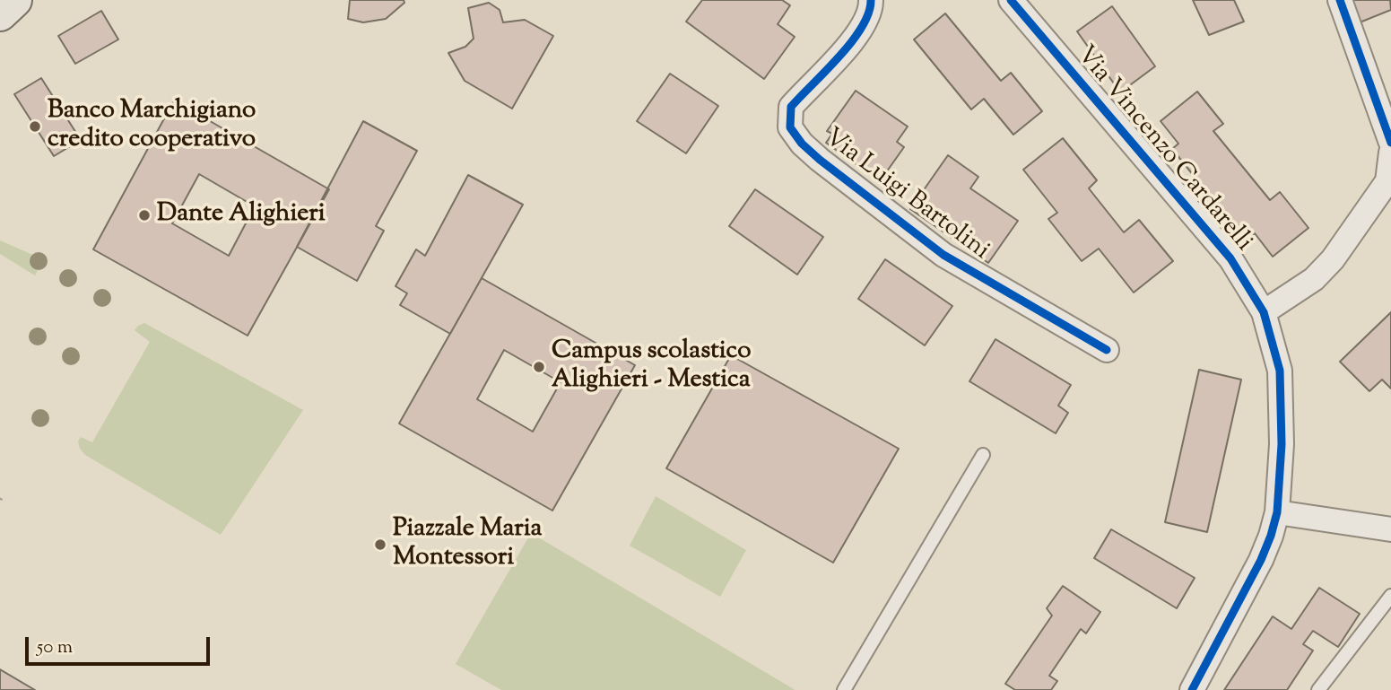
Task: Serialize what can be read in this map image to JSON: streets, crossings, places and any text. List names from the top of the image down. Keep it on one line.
{"streets":{"street":["Via Vincenzo Cardarelli","Via Luigi Bartolini"]},"places":["Banco Marchigiano credito cooperativo","Dante Alighieri","Campus scolastico Alighieri - Mestica","Piazzale Maria Montessori"],"scale_bar":"50 m"}
